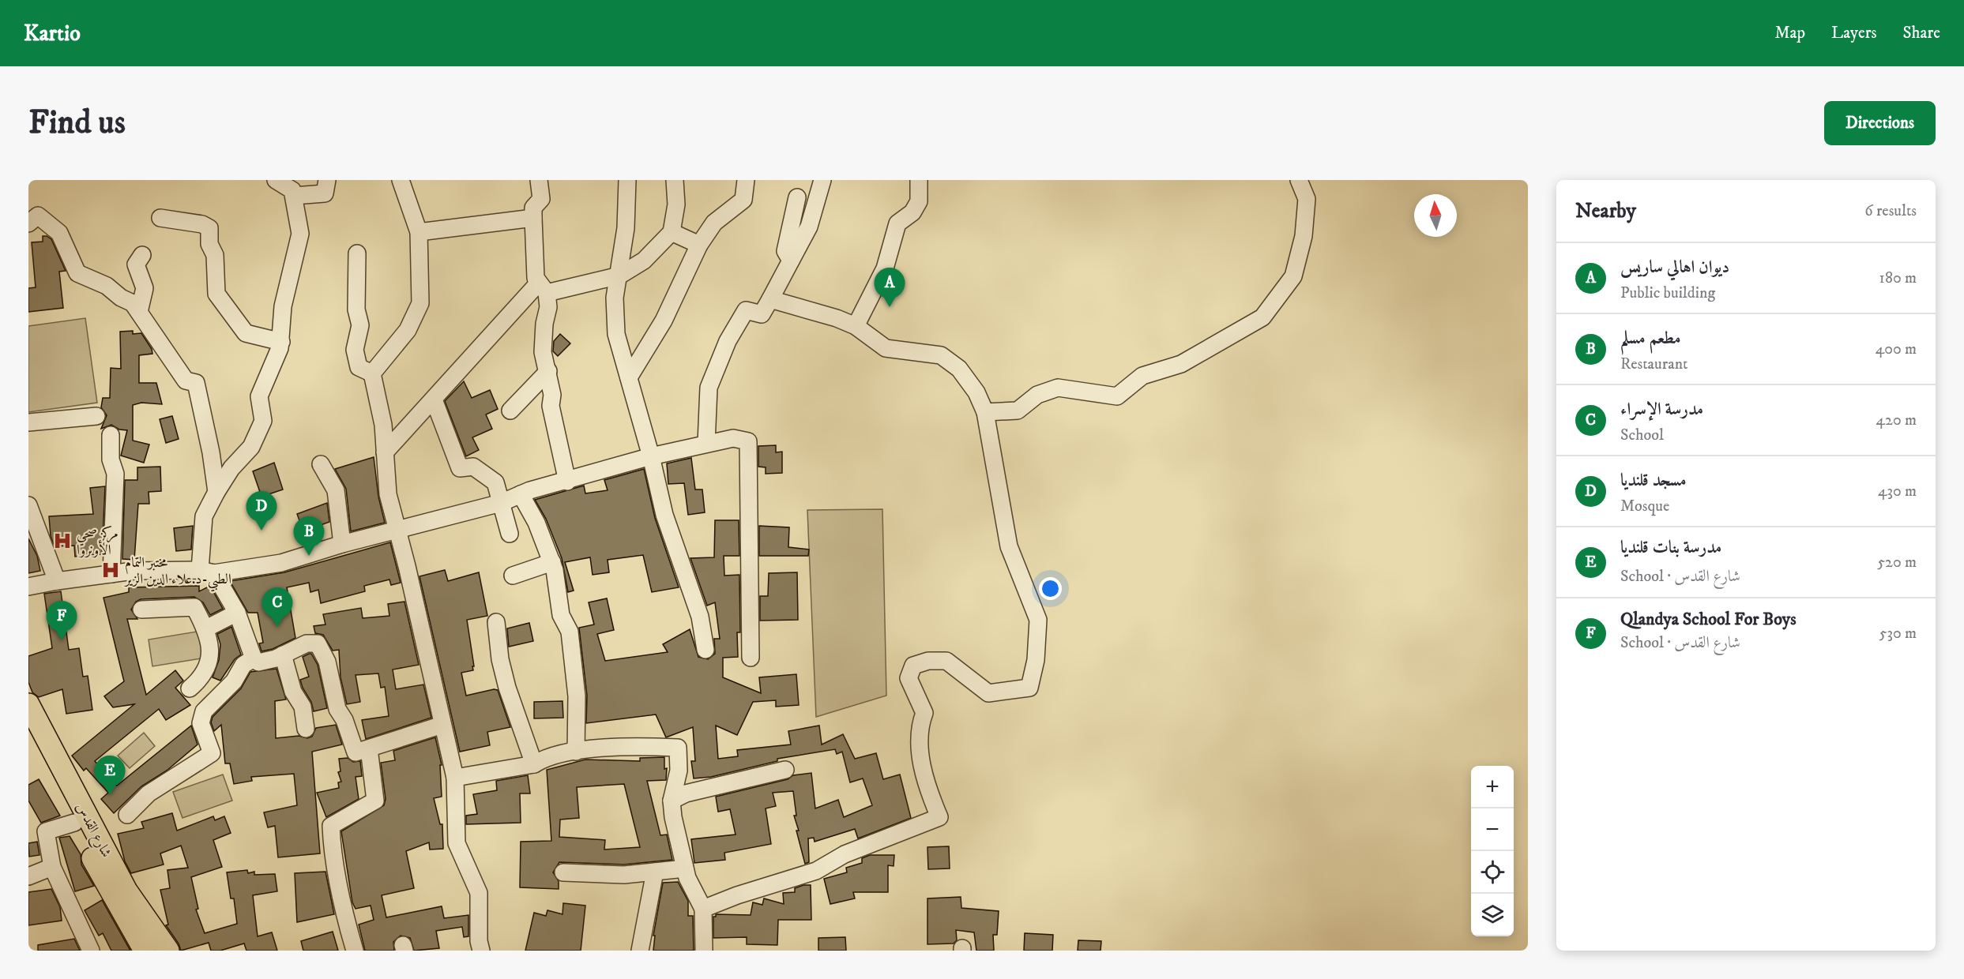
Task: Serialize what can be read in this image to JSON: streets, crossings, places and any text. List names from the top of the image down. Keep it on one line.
{"streets":{"main road":["شارع القدس"]},"places":{"hospital":["مركز صحي الأونروا","مختبر التمام الطبي-د.علاء الدين الزير"]},"north":"top","page":{"header":"Kartio","nav":["Map","Layers","Share"],"buttons":"Directions","title":"Find us","heading":["Nearby","6 results"],"list":[{"mark":"A","name":"ديوان اهالي ساريس","note":"Public building","value":"180 m"},{"mark":"B","name":"مطعم مسلم","note":"Restaurant","value":"400 m"},{"mark":"C","name":"مدرسة الإسراء","note":"School","value":"420 m"},{"mark":"D","name":"مسجد قلنديا","note":"Mosque","value":"430 m"},{"mark":"E","name":"مدرسة بنات قلنديا","note":"School · شارع القدس","value":"520 m"},{"mark":"F","name":"Qlandya School For Boys","note":"School · شارع القدس","value":"530 m"}],"pins":["A","D","B","C","F","E"],"map_buttons":["+","−"]}}
